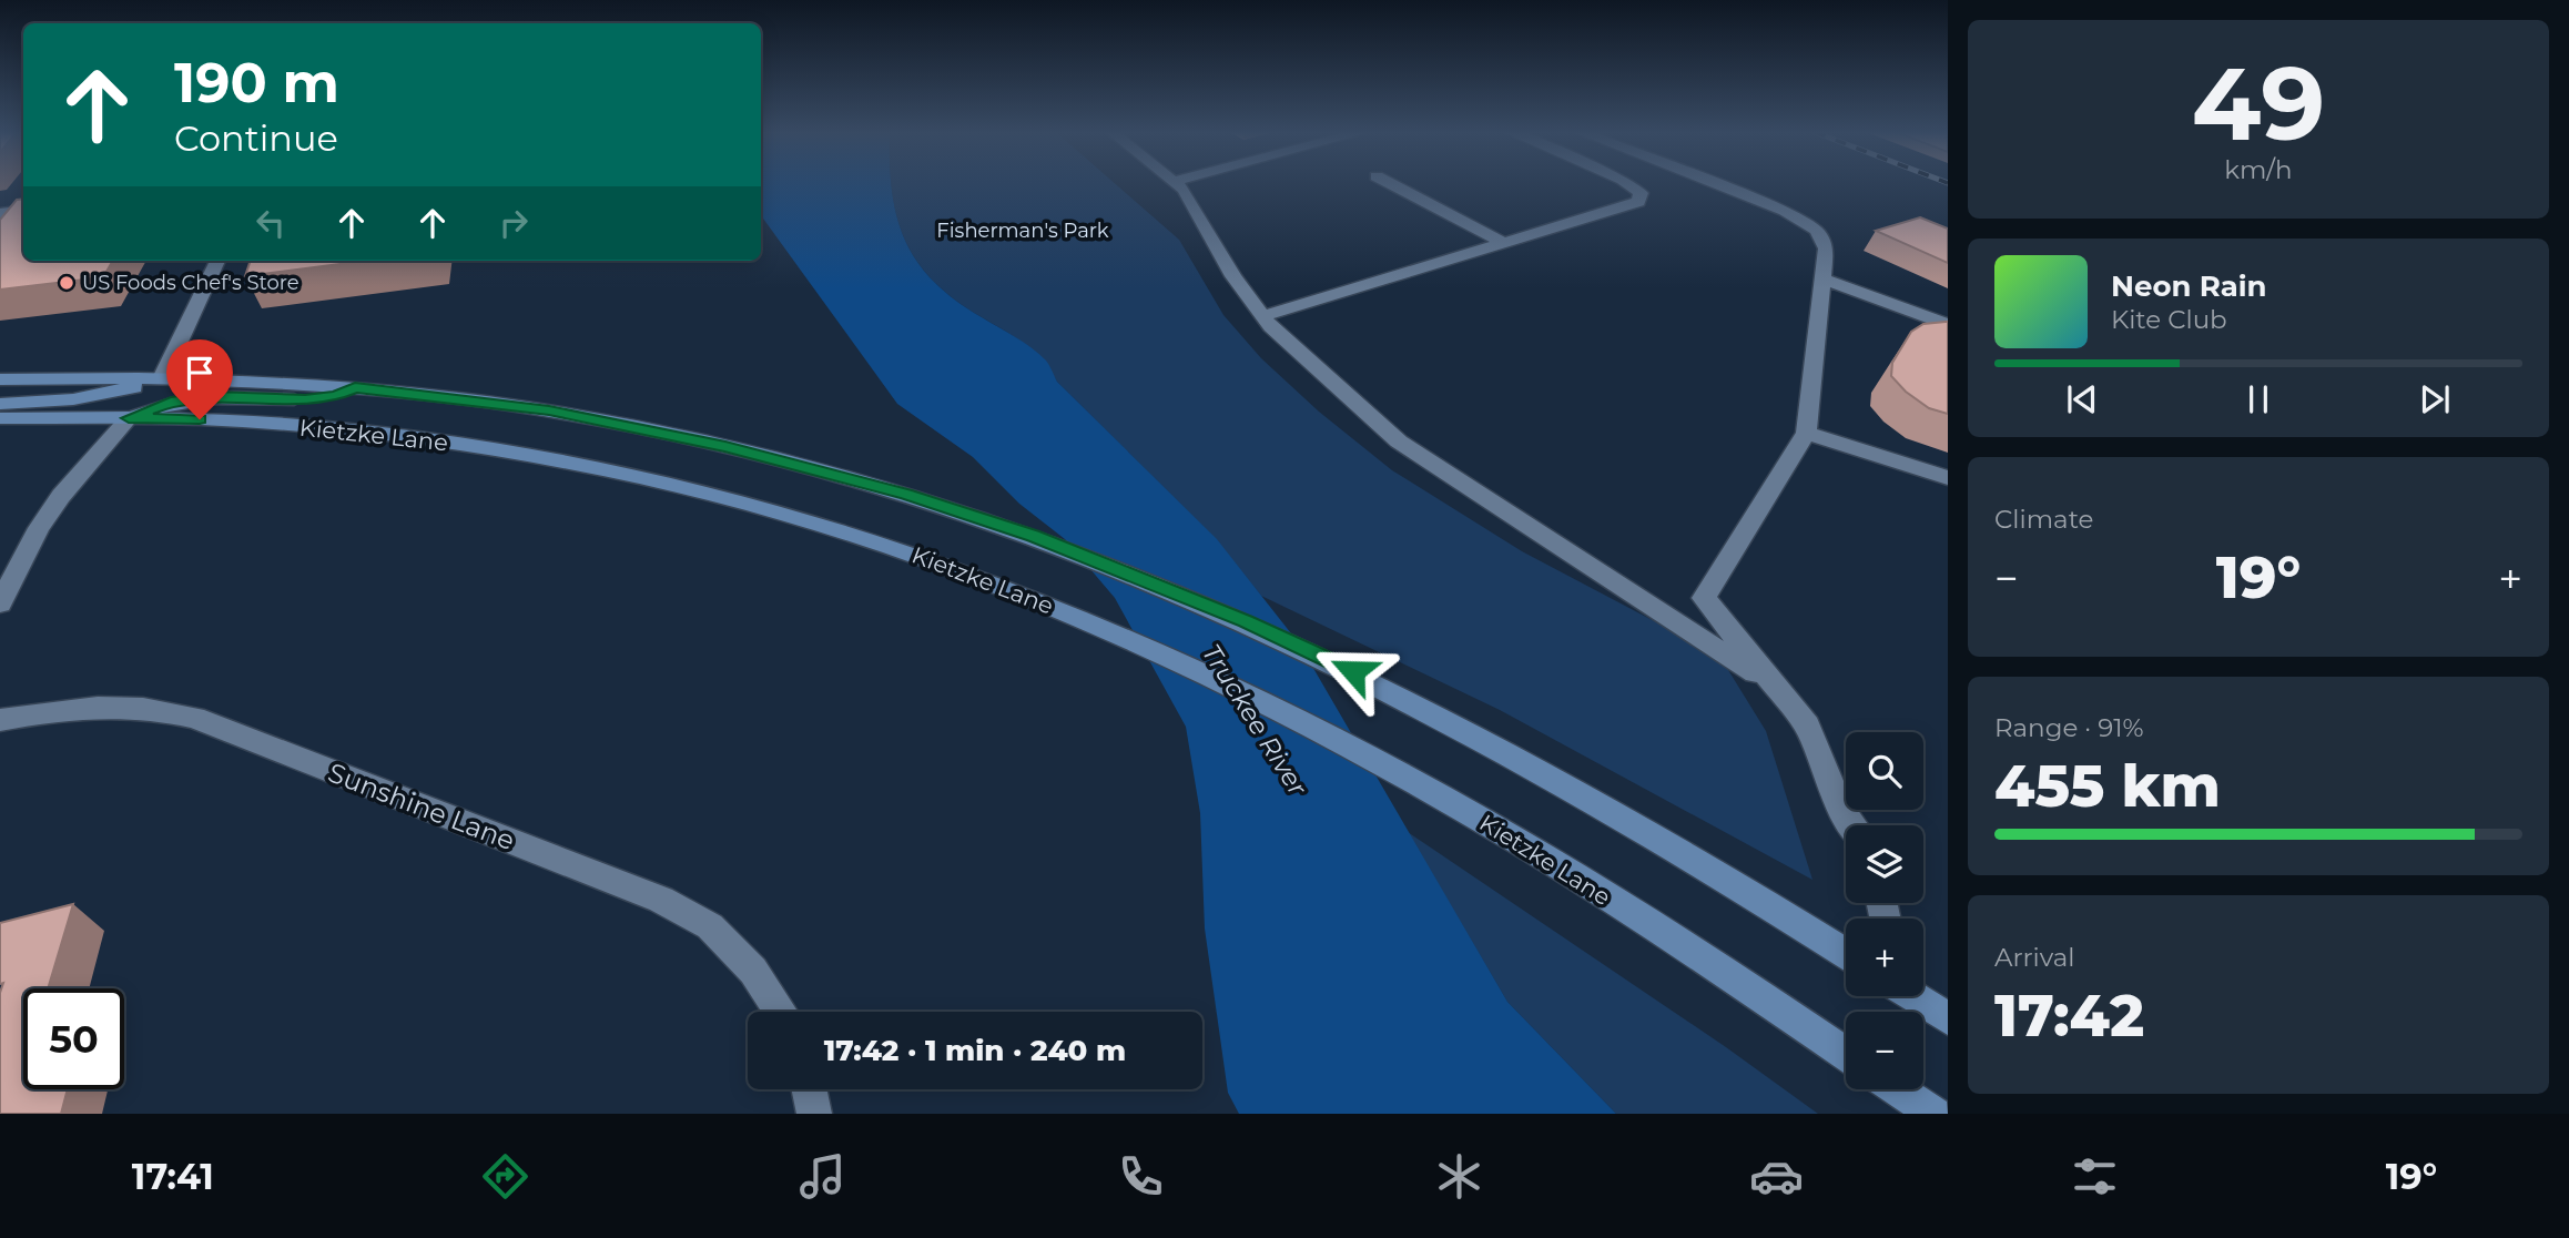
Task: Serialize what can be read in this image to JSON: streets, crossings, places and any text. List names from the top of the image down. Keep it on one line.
{"streets":{"main road":["Kietzke Lane"],"street":["Sunshine Lane"]},"water":["Truckee River"],"parks":["Fisherman's Park"],"places":["US Foods Chef's Store"],"page":{"tile":[["49","km/h"],"Climate",["Range · 91%","455 km"],["Arrival","17:42"]],"turn":["190 m","Continue"],"song":["Neon Rain","Kite Club"],"heat":["−","19°","+"],"map_buttons":["+","−"],"limit":"50","trip":"17:42 · 1 min · 240 m","tabs":["17:41","19°"]}}
